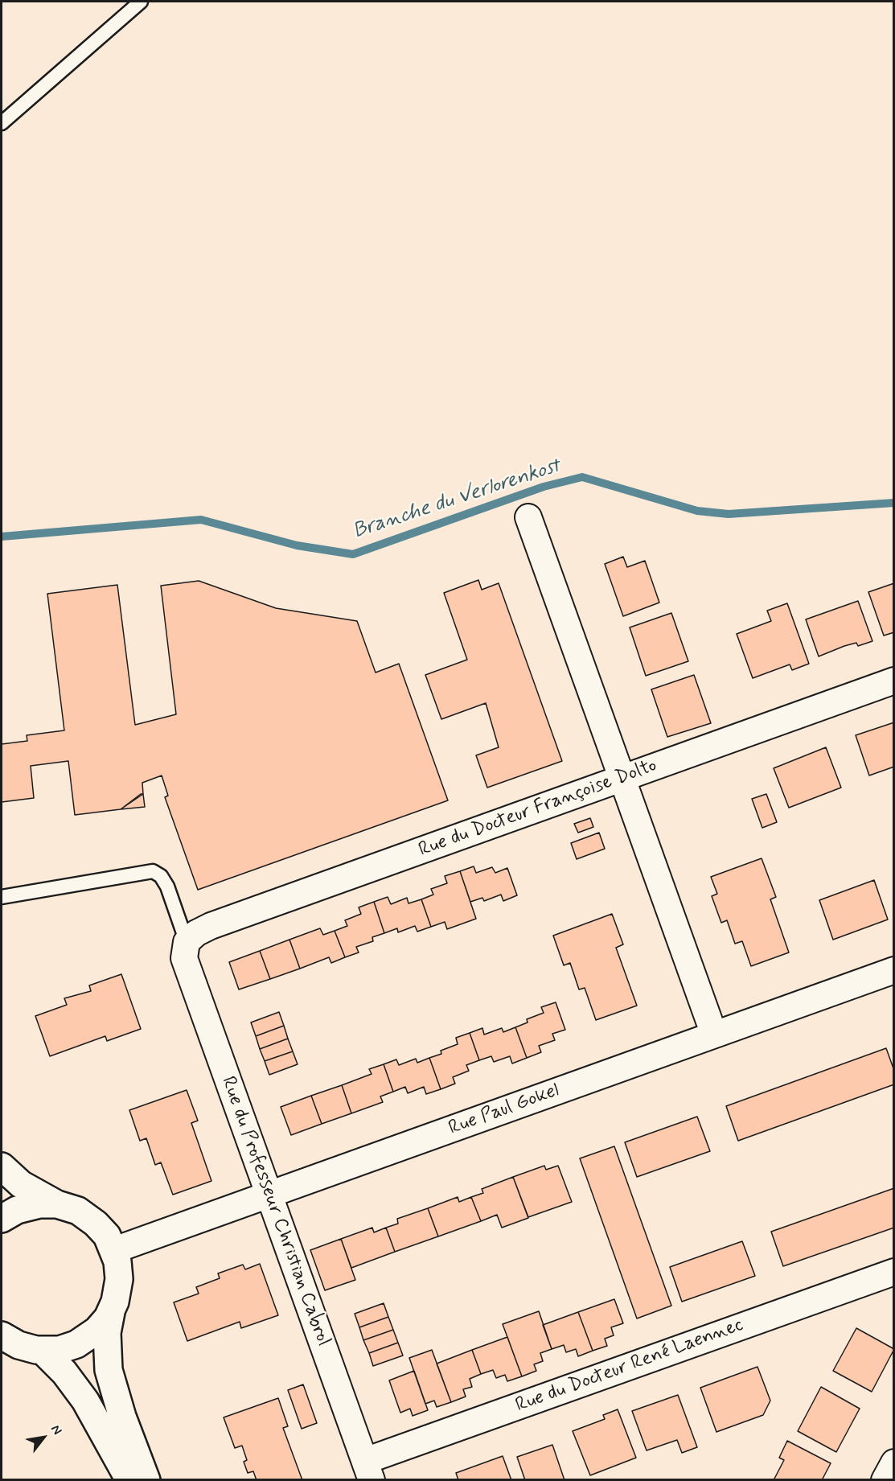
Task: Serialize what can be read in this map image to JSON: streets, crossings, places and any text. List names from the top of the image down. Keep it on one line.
{"streets":{"street":["Rue du Docteur Françoise Dolto","Rue Paul Gokel","Rue du Professeur Christian Cabrol","Rue du Docteur René Laennec"]},"crossings":[["Rue du Docteur Françoise Dolto","Rue du Professeur Christian Cabrol"],["Rue Paul Gokel","Rue du Professeur Christian Cabrol"],["Rue du Professeur Christian Cabrol","Rue du Docteur René Laennec"]],"water":["Branche du Verlorenkost"],"north":"top right"}
